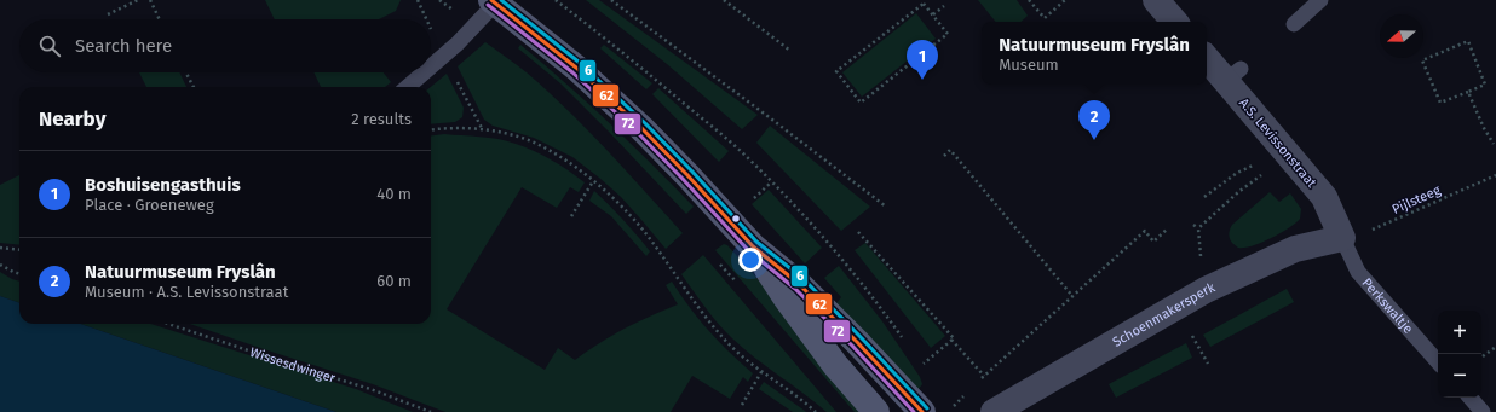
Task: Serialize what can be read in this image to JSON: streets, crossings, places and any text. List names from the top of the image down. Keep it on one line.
{"streets":{"street":["A.S. Levissonstraat","Schoenmakersperk"],"lane":["Perkswaltje"],"path":["Pijlsteeg","Wissesdwinger"]},"crossings":[["A.S. Levissonstraat","Pijlsteeg"],["A.S. Levissonstraat","Perkswaltje"],["A.S. Levissonstraat","Schoenmakersperk"],["Pijlsteeg","Perkswaltje"],["Pijlsteeg","Schoenmakersperk"],["Perkswaltje","Schoenmakersperk"]],"lines":["transit line 62","transit line 6","transit line 72"],"north":"left","page":{"search":"Search here","popup":["Natuurmuseum Fryslân","Museum"],"pins":["1","2"],"heading":["Nearby","2 results"],"list":[{"mark":"1","name":"Boshuisengasthuis","note":"Place · Groeneweg","value":"40 m"},{"mark":"2","name":"Natuurmuseum Fryslân","note":"Museum · A.S. Levissonstraat","value":"60 m"}],"map_buttons":["+","−"]}}
